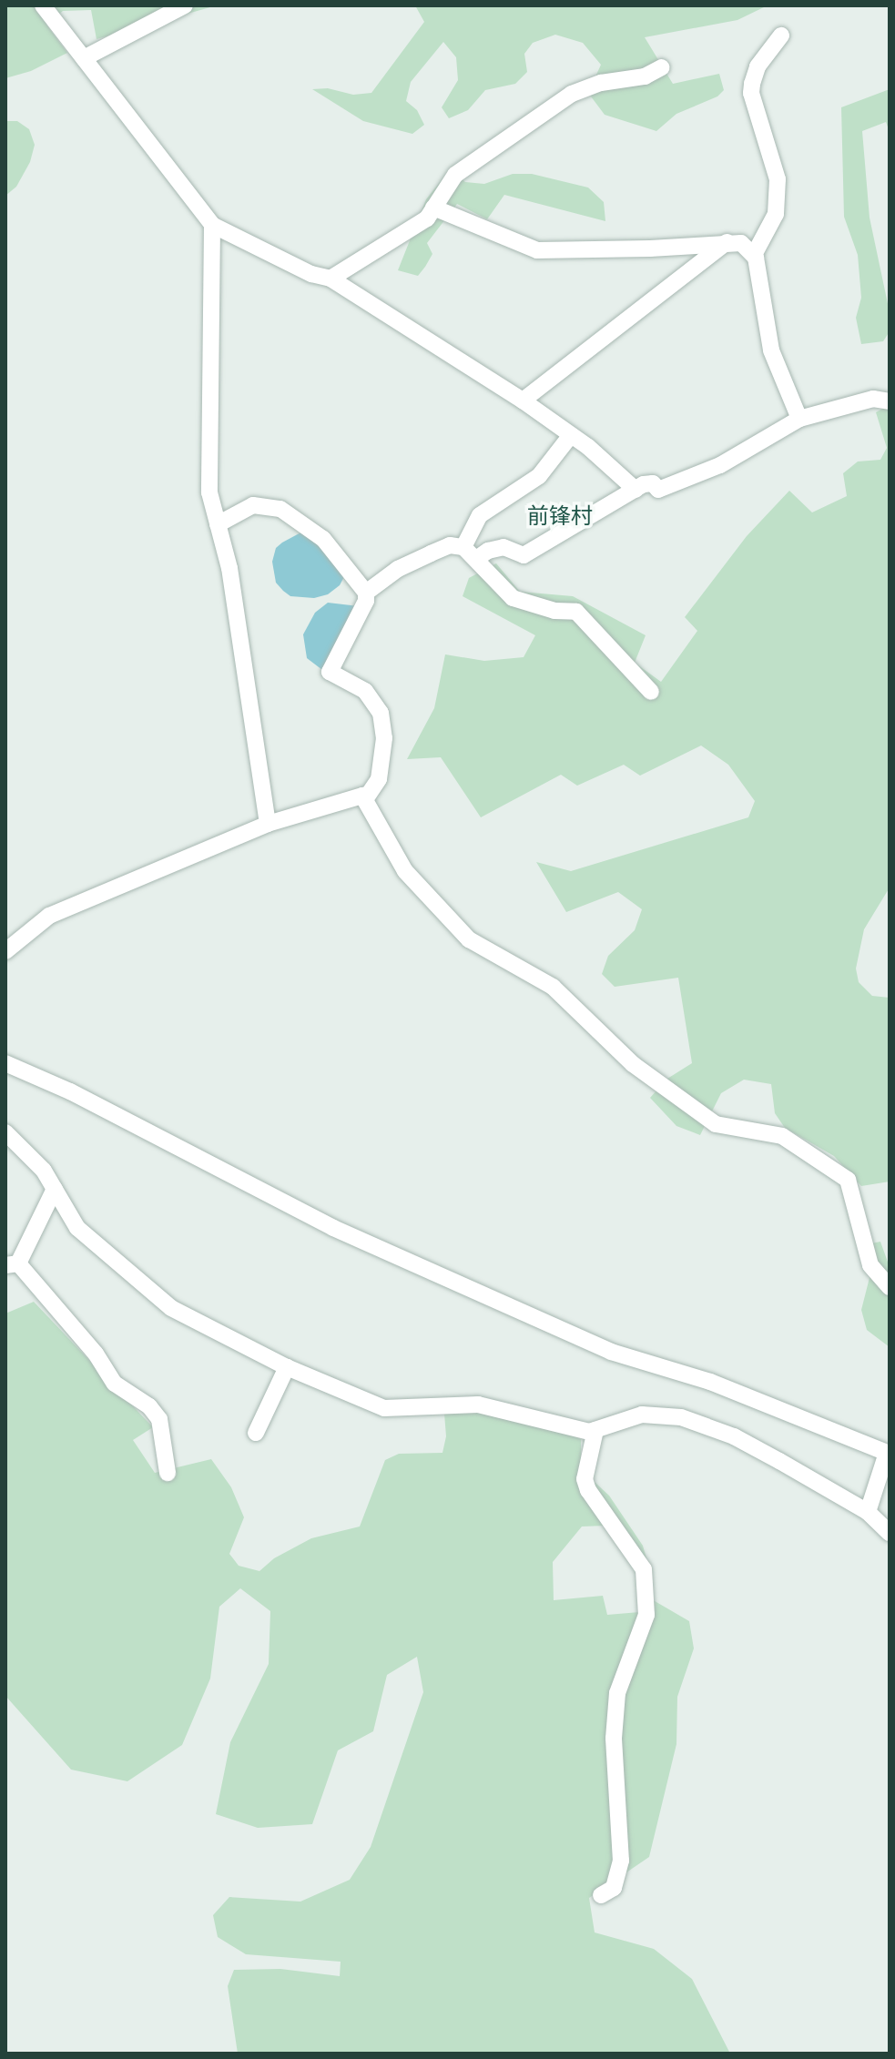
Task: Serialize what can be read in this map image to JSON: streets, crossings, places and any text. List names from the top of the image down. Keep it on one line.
{"districts":["前锋村"]}
